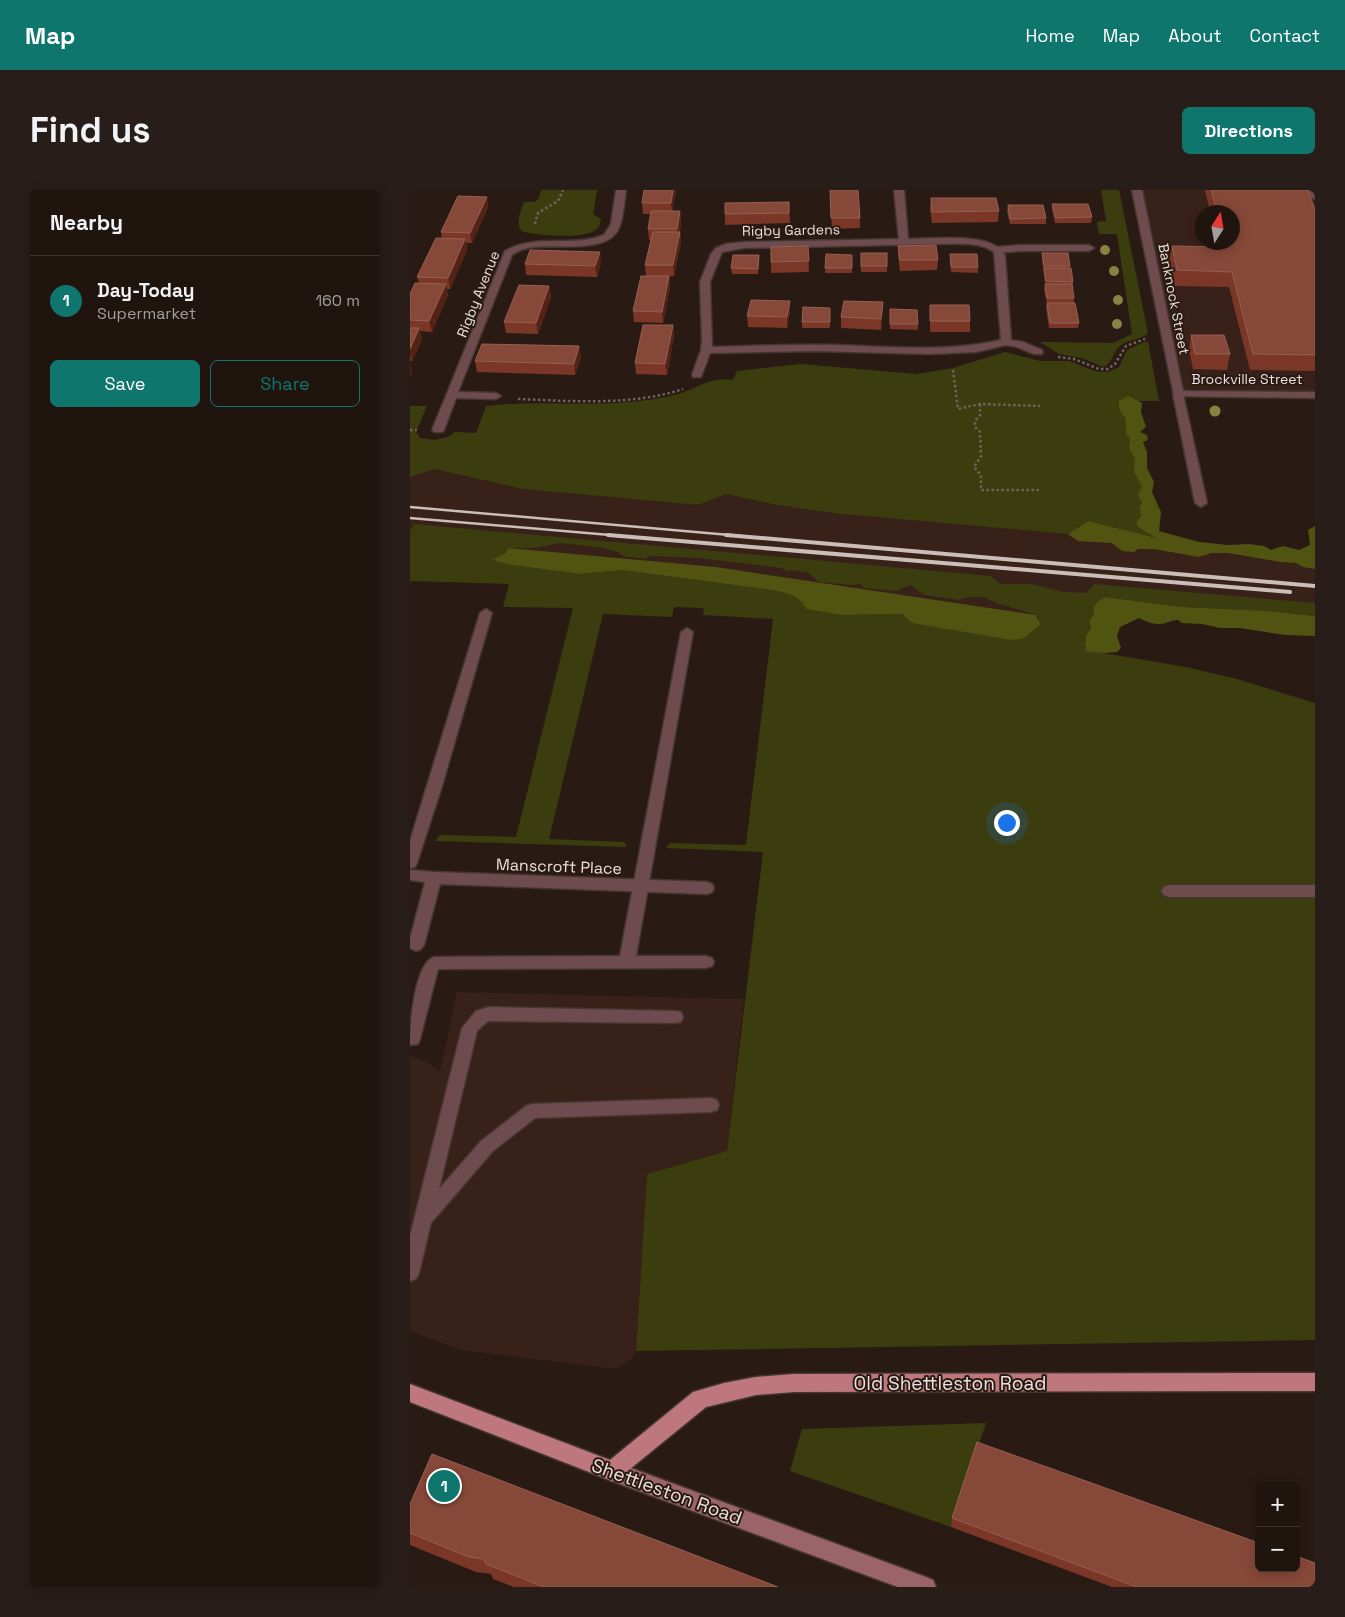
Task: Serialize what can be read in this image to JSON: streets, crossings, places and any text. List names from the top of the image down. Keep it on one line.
{"streets":{"main road":["Old Shettleston Road","Shettleston Road"],"street":["Rigby Gardens","Rigby Avenue","Banknock Street","Brockville Street","Manscroft Place"]},"crossings":[["Banknock Street","Brockville Street"],["Old Shettleston Road","Shettleston Road"]],"north":"top","page":{"header":"Map","nav":["Home","Map","About","Contact"],"buttons":["Directions",["Save","Share"]],"title":"Find us","heading":"Nearby","list":[{"mark":"1","name":"Day-Today","note":"Supermarket","value":"160 m"}],"pins":"1","map_buttons":["+","−"]}}
